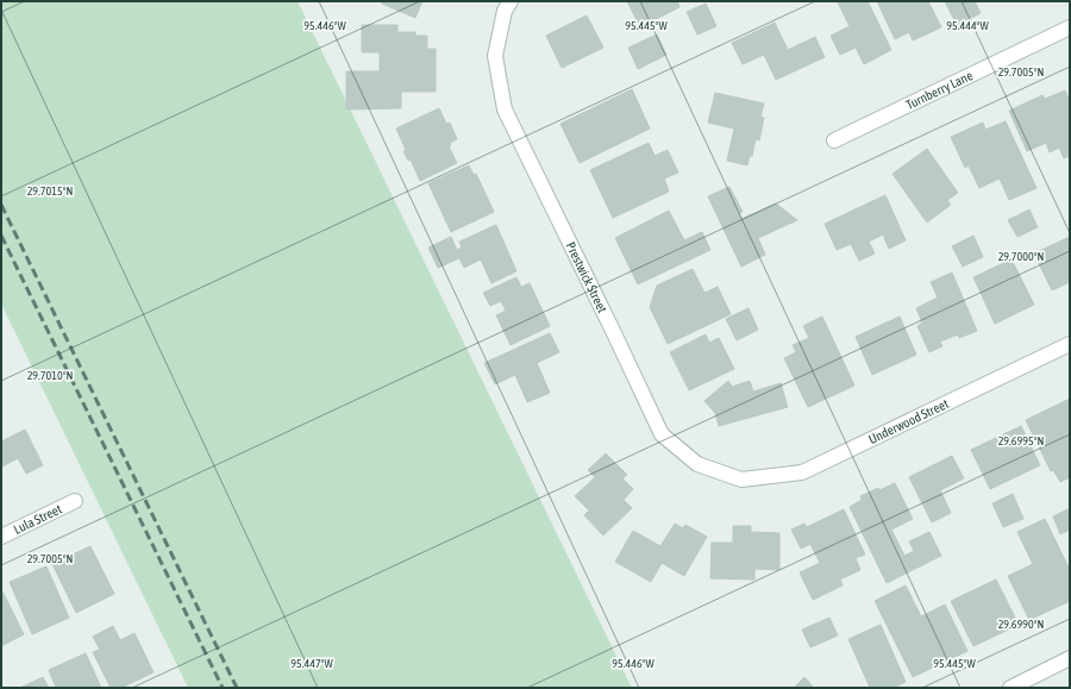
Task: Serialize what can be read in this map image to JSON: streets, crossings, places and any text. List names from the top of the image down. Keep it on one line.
{"streets":{"street":["Turnberry Lane","Prestwick Street","Underwood Street","Lula Street"]},"crossings":[["Prestwick Street","Underwood Street"]],"coordinates":["95.446°W","95.445°W","95.444°W","29.7005°N","29.7015°N","29.7000°N","29.7010°N","29.6995°N","29.6990°N","95.447°W"]}
